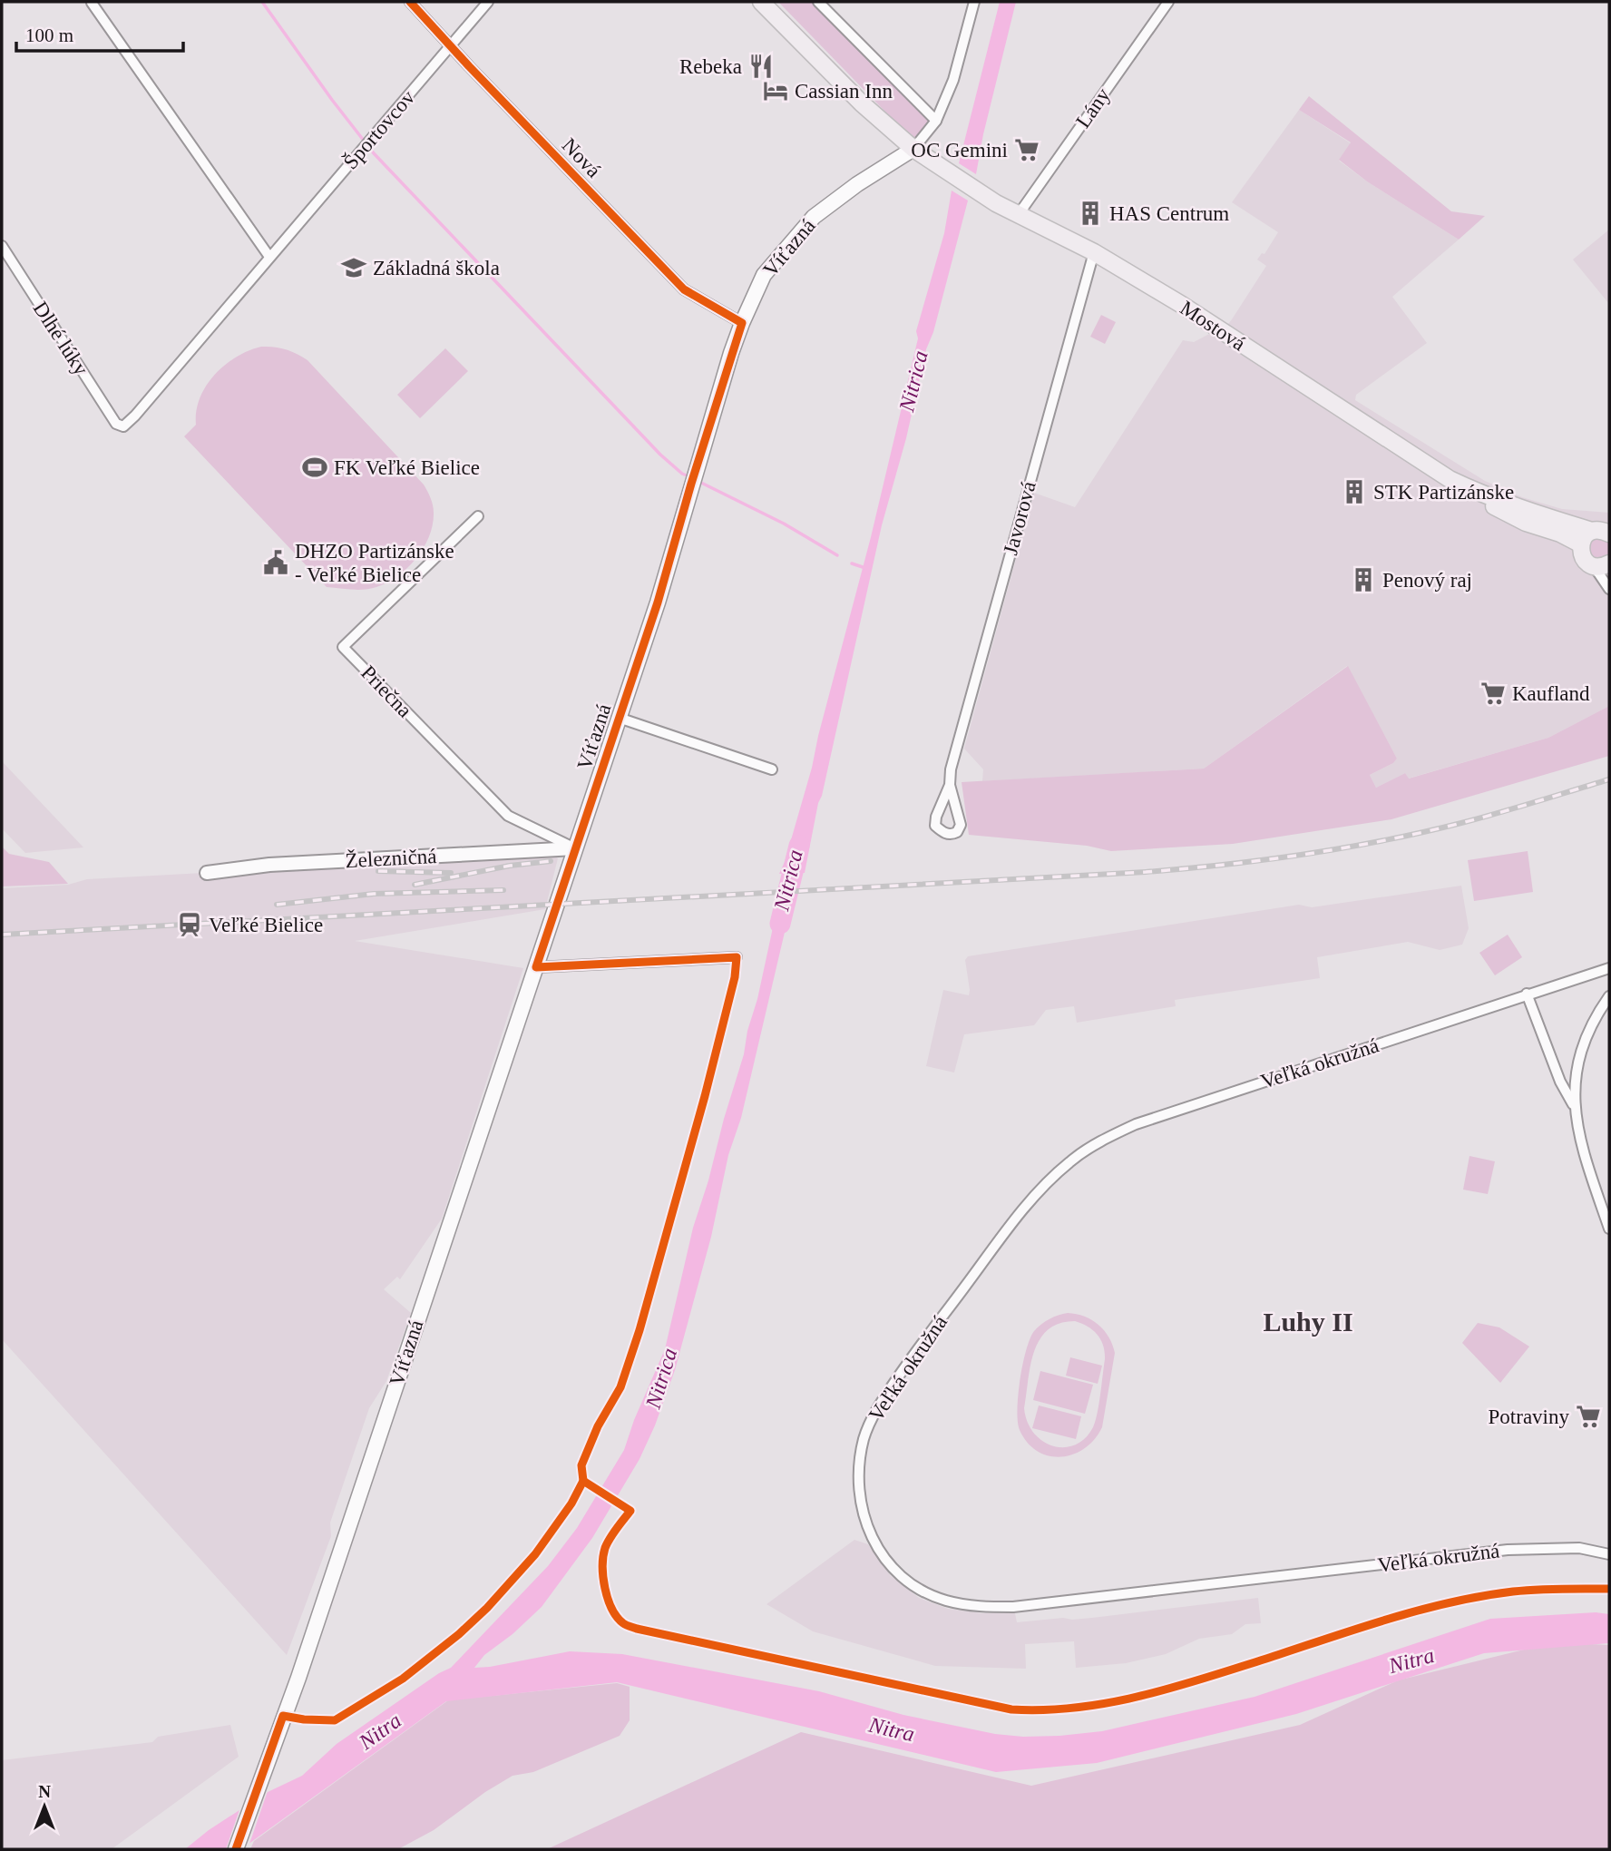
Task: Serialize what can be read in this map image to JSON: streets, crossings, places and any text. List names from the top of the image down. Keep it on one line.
{"streets":{"main road":["Víťazná","Mostová"],"street":["Lány","Športovcov","Nová","Dlhé lúky","Javorová","Priečna","Železničná","Veľká okružná"]},"crossings":[["Lány","Mostová"],["Športovcov","Nová"],["Športovcov","Dlhé lúky"],["Nová","Víťazná"],["Víťazná","Mostová"],["Víťazná","Priečna"],["Víťazná","Železničná"],["Mostová","Javorová"],["Priečna","Železničná"]],"districts":["Luhy II"],"water":["Nitrica","Nitra"],"places":{"restaurant":["Rebeka"],"hotel":["Cassian Inn"],"supermarket":["OC Gemini","Kaufland","Potraviny"],"building":["HAS Centrum","STK Partizánske","Penový raj"],"school or university":["Základná škola"],"sports":["FK Veľké Bielice"],"public building":["DHZO Partizánske - Veľké Bielice"],"station":["Veľké Bielice"]},"scale_bar":"100 m","north":"top"}
